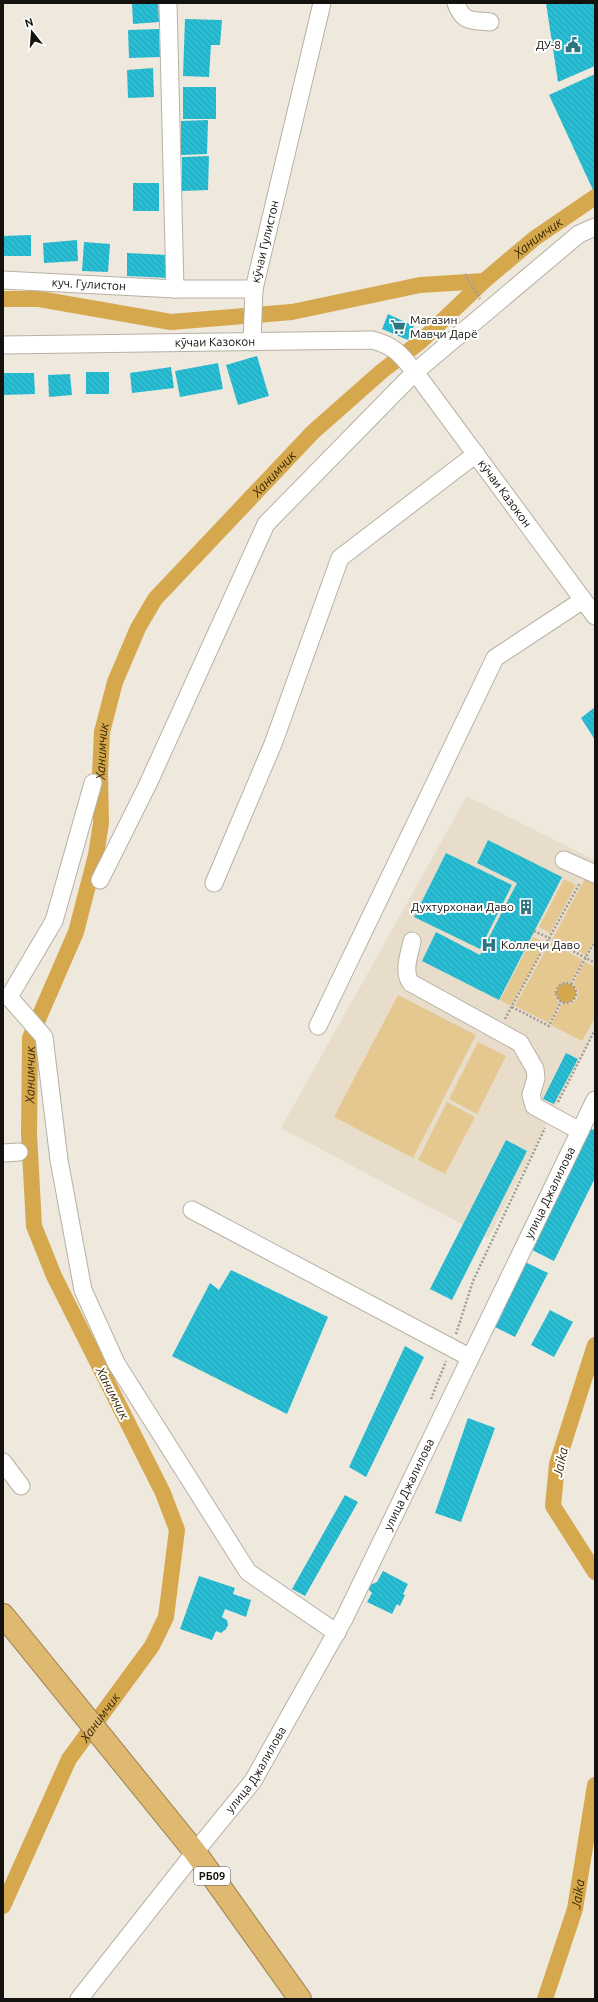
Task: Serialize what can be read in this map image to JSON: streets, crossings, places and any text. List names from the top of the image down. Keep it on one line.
{"streets":{"highway":["РБ09"],"street":["кӯчаи Гулистон","куч. Гулистон","кӯчаи Казокон","улица Джалилова"]},"crossings":[["кӯчаи Гулистон","куч. Гулистон"],["улица Джалилова","РБ09"]],"water":["Ханимчик","Jaika"],"places":{"public building":["ДУ-8"],"supermarket":["Магазин Мавҷи Дарё"],"building":["Духтурхонаи Даво"],"hospital":["Коллеҷи Даво"]},"north":"top"}
